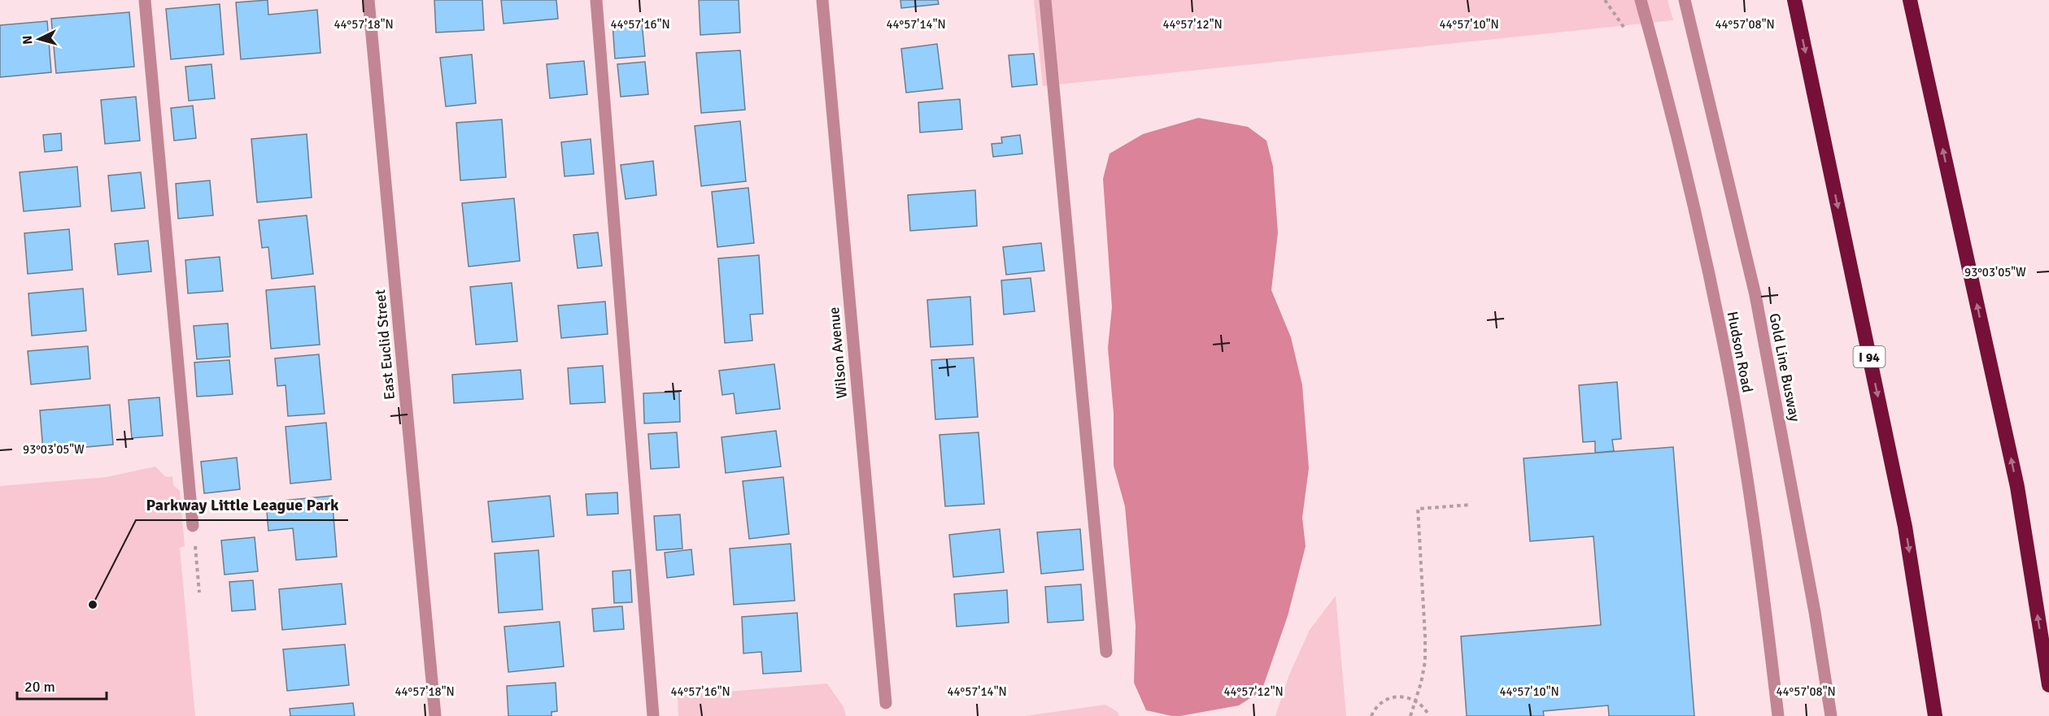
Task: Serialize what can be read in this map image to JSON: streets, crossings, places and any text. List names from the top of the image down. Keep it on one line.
{"streets":{"highway":["I 94"],"street":["East Euclid Street","Hudson Road","Wilson Avenue","Gold Line Busway"]},"places":["Parkway Little League Park"],"scale_bar":"20 m","north":"left","coordinates":["44°57'18\"N","44°57'16\"N","44°57'14\"N","44°57'12\"N","44°57'10\"N","44°57'08\"N","93°03'05\"W"]}
